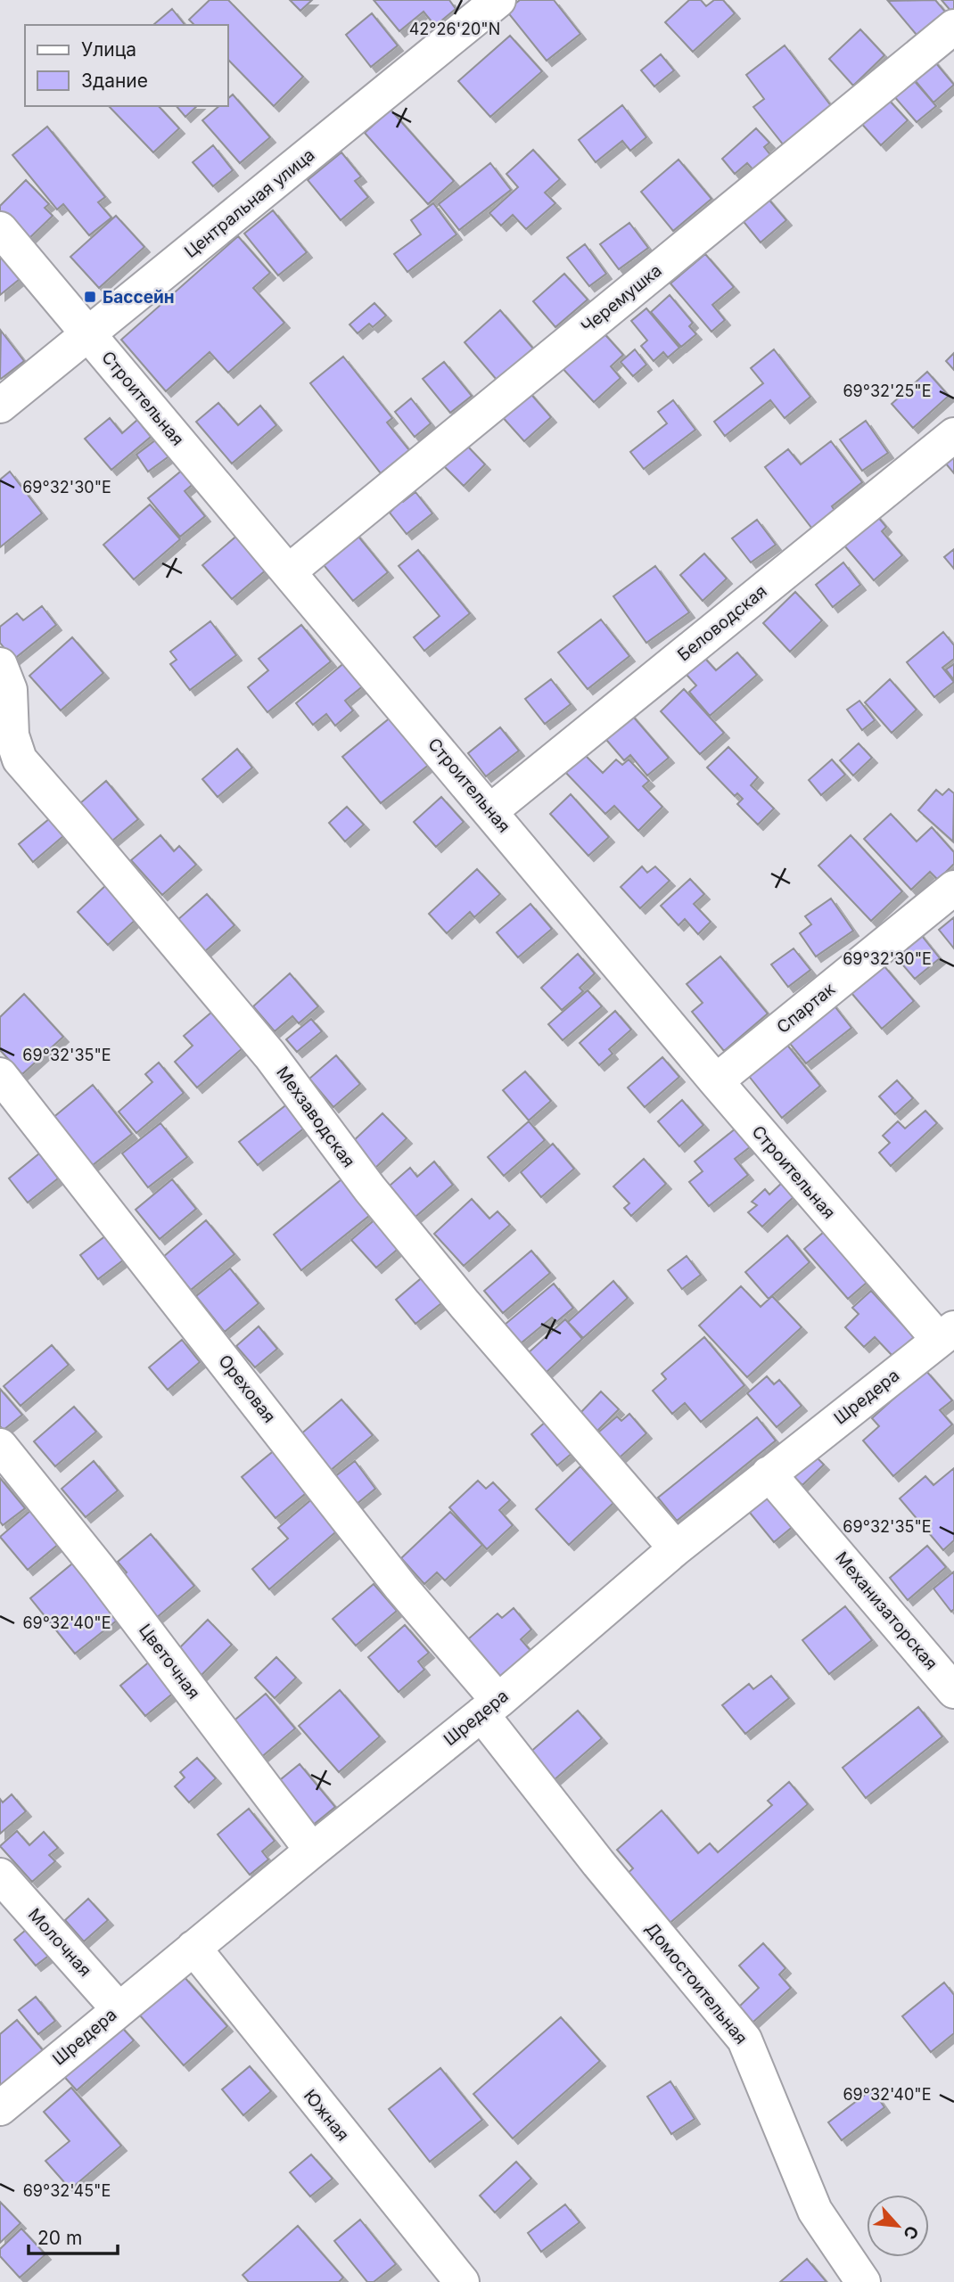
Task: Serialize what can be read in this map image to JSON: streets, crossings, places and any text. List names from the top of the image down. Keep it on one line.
{"streets":{"street":["Центральная улица","Черемушка","Строительная","Беловодская","Спартак","Мехзаводская","Ореховая","Шредера","Механизаторская","Цветочная","Молочная","Домостоительная","Южная"]},"crossings":[["Центральная улица","Строительная"],["Черемушка","Строительная"],["Строительная","Беловодская"],["Строительная","Спартак"],["Строительная","Шредера"],["Мехзаводская","Шредера"],["Ореховая","Шредера"],["Ореховая","Домостоительная"],["Шредера","Механизаторская"],["Шредера","Цветочная"],["Шредера","Молочная"],["Шредера","Домостоительная"],["Шредера","Южная"]],"places":{"transit":["Бассейн"]},"legend":["Улица","Здание"],"scale_bar":"20 m","north":"bottom right","coordinates":["42°26'20\"N","69°32'25\"E","69°32'30\"E","69°32'35\"E","69°32'40\"E","69°32'45\"E"]}
